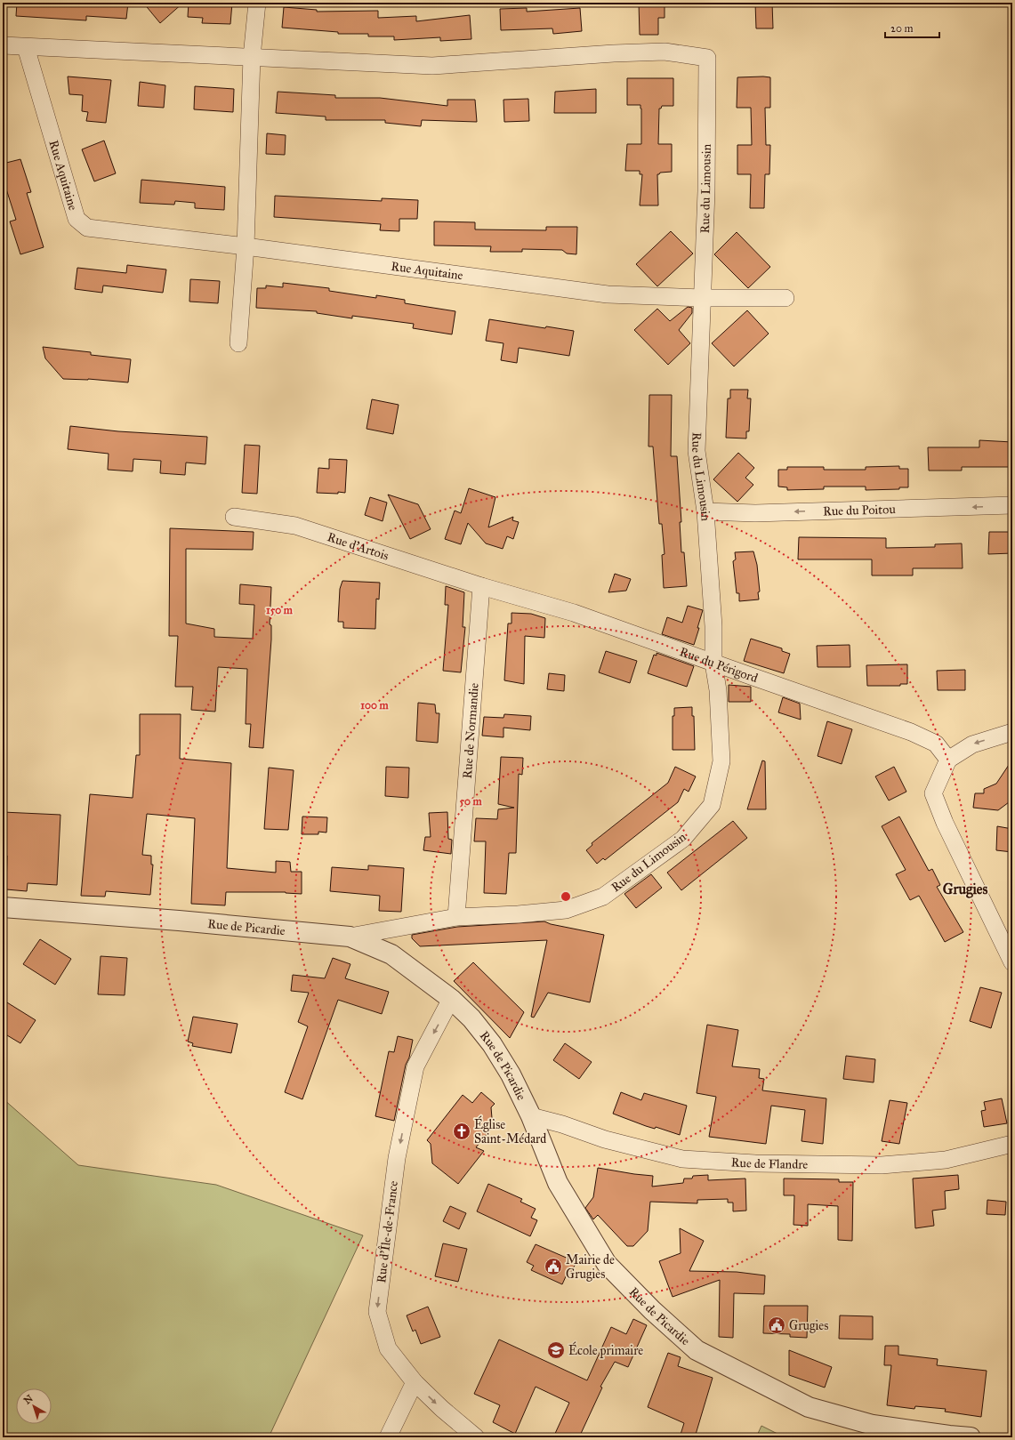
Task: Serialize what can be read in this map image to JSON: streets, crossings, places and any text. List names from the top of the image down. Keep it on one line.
{"streets":{"street":["Rue Aquitaine","Rue du Limousin","Rue du Poitou","Rue d'Artois","Rue du Périgord","Rue de Normandie","Rue de Picardie","Rue de Flandre","Rue d'Île-de-France"]},"crossings":[["Rue Aquitaine","Rue du Limousin"],["Rue du Limousin","Rue du Poitou"],["Rue du Limousin","Rue du Périgord"],["Rue du Limousin","Rue de Normandie"],["Rue du Limousin","Rue de Picardie"],["Rue d'Artois","Rue du Périgord"],["Rue d'Artois","Rue de Normandie"],["Rue du Périgord","Rue de Normandie"],["Rue de Picardie","Rue de Flandre"],["Rue de Picardie","Rue d'Île-de-France"]],"one_way":["Rue du Poitou","Rue d'Île-de-France"],"districts":["Grugies"],"places":{"church":["Église Saint-Médard"],"public building":["Mairie de Grugies","Grugies"],"school or university":["École primaire"]},"scale_bar":"20 m","north":"top left","rings":["150 m","100 m","50 m"]}
